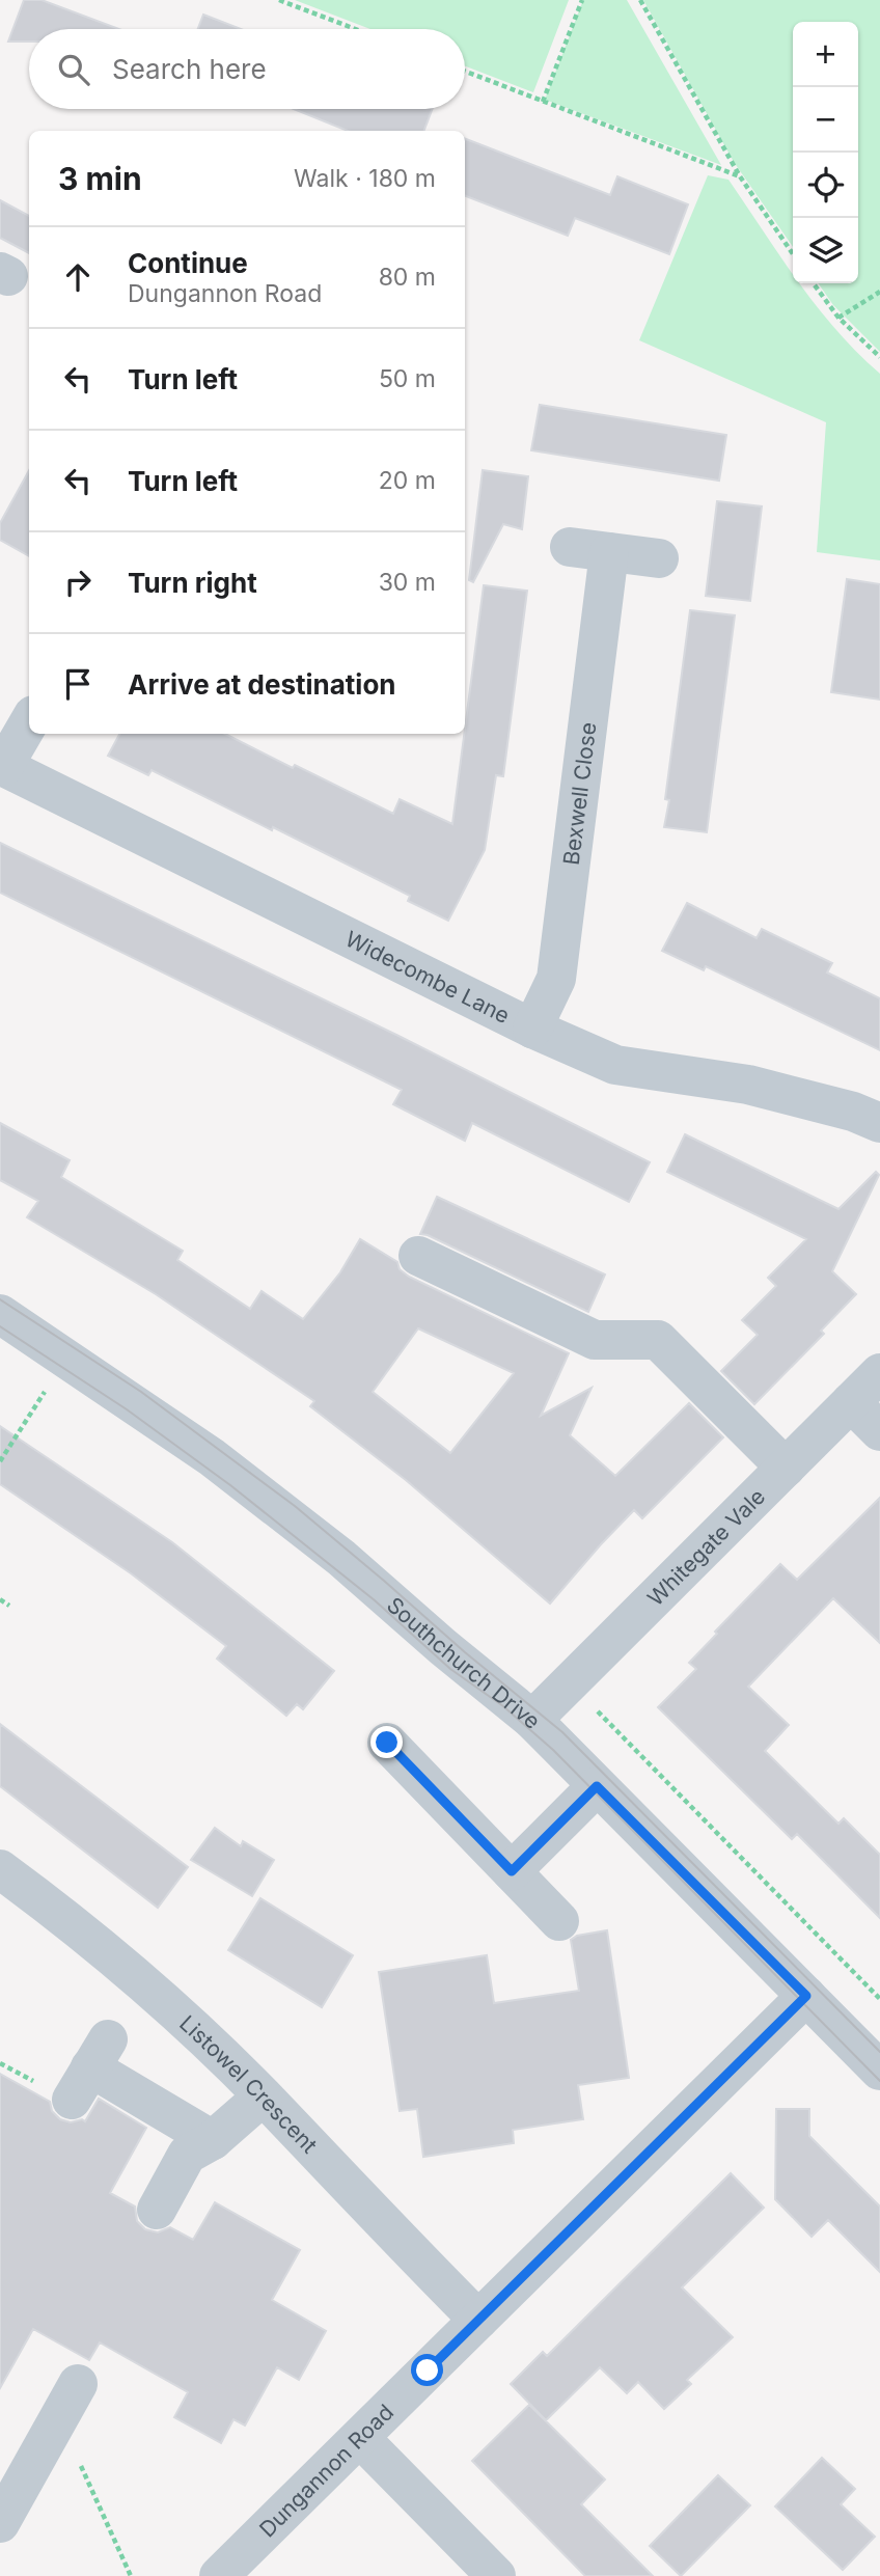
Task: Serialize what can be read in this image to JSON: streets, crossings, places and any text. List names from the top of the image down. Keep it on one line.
{"streets":{"street":["Bexwell Close","Widecombe Lane","Whitegate Vale","Southchurch Drive","Listowel Crescent","Dungannon Road"]},"crossings":[["Bexwell Close","Widecombe Lane"],["Whitegate Vale","Southchurch Drive"],["Southchurch Drive","Dungannon Road"],["Listowel Crescent","Dungannon Road"]],"page":{"map_buttons":["+","−"],"search":"Search here","heading":["3 min","Walk · 180 m"],"list":[["Continue","Dungannon Road","80 m"],["Turn left","50 m"],["Turn left","20 m"],["Turn right","30 m"],"Arrive at destination"]}}
